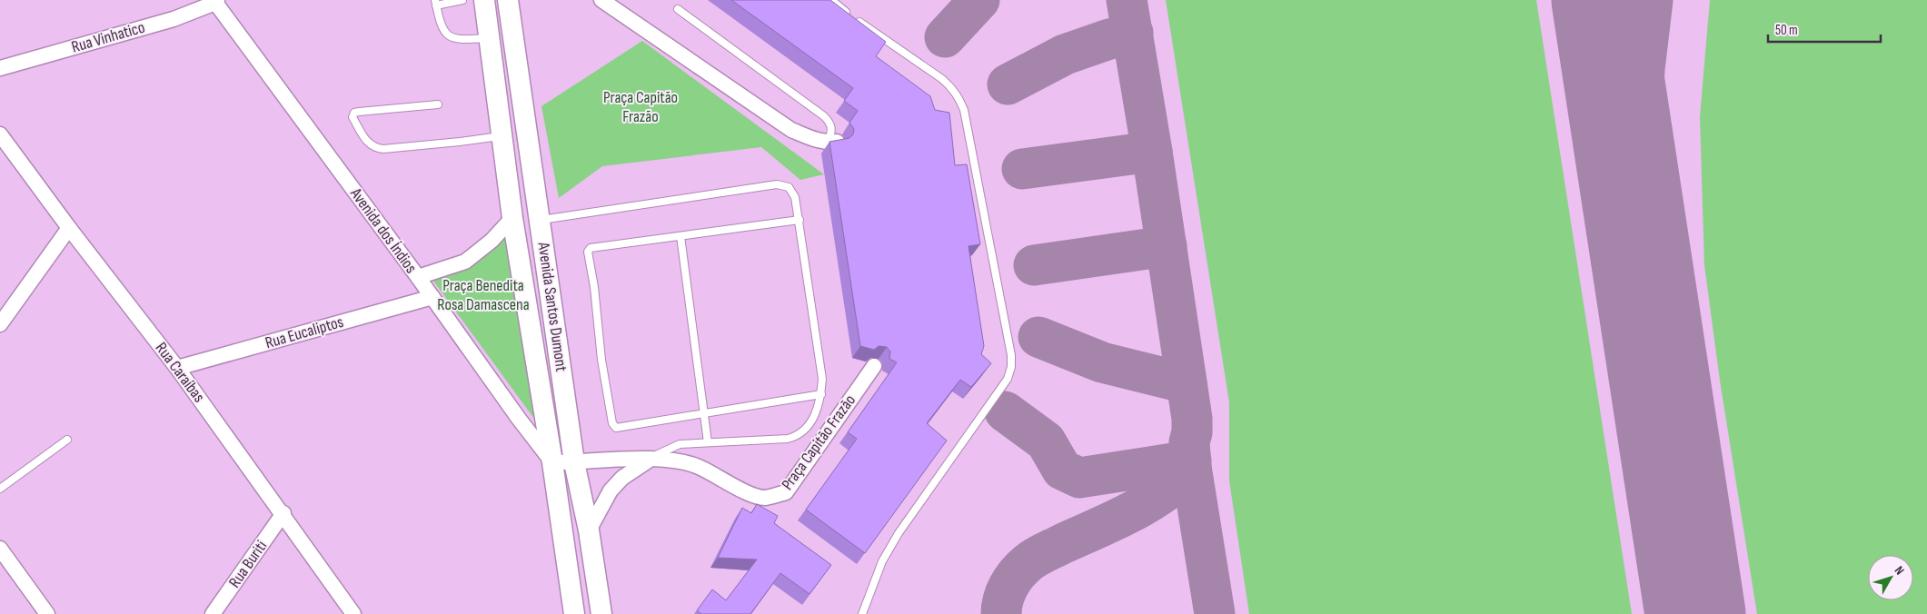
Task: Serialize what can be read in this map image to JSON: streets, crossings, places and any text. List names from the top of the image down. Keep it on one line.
{"streets":{"main road":["Avenida Santos Dumont"],"street":["Rua Vinhatico","Avenida dos Índios","Rua Eucaliptos","Rua Caraíbas","Praça Capitão Frazão","Rua Buriti"]},"crossings":[["Rua Vinhatico","Avenida dos Índios"],["Avenida dos Índios","Avenida Santos Dumont"],["Avenida dos Índios","Rua Eucaliptos"],["Avenida dos Índios","Praça Capitão Frazão"],["Avenida Santos Dumont","Praça Capitão Frazão"],["Rua Eucaliptos","Rua Caraíbas"],["Rua Caraíbas","Rua Buriti"]],"parks":["Praça Capitão Frazão","Praça Benedita Rosa Damascena"],"scale_bar":"50 m","north":"top right"}
